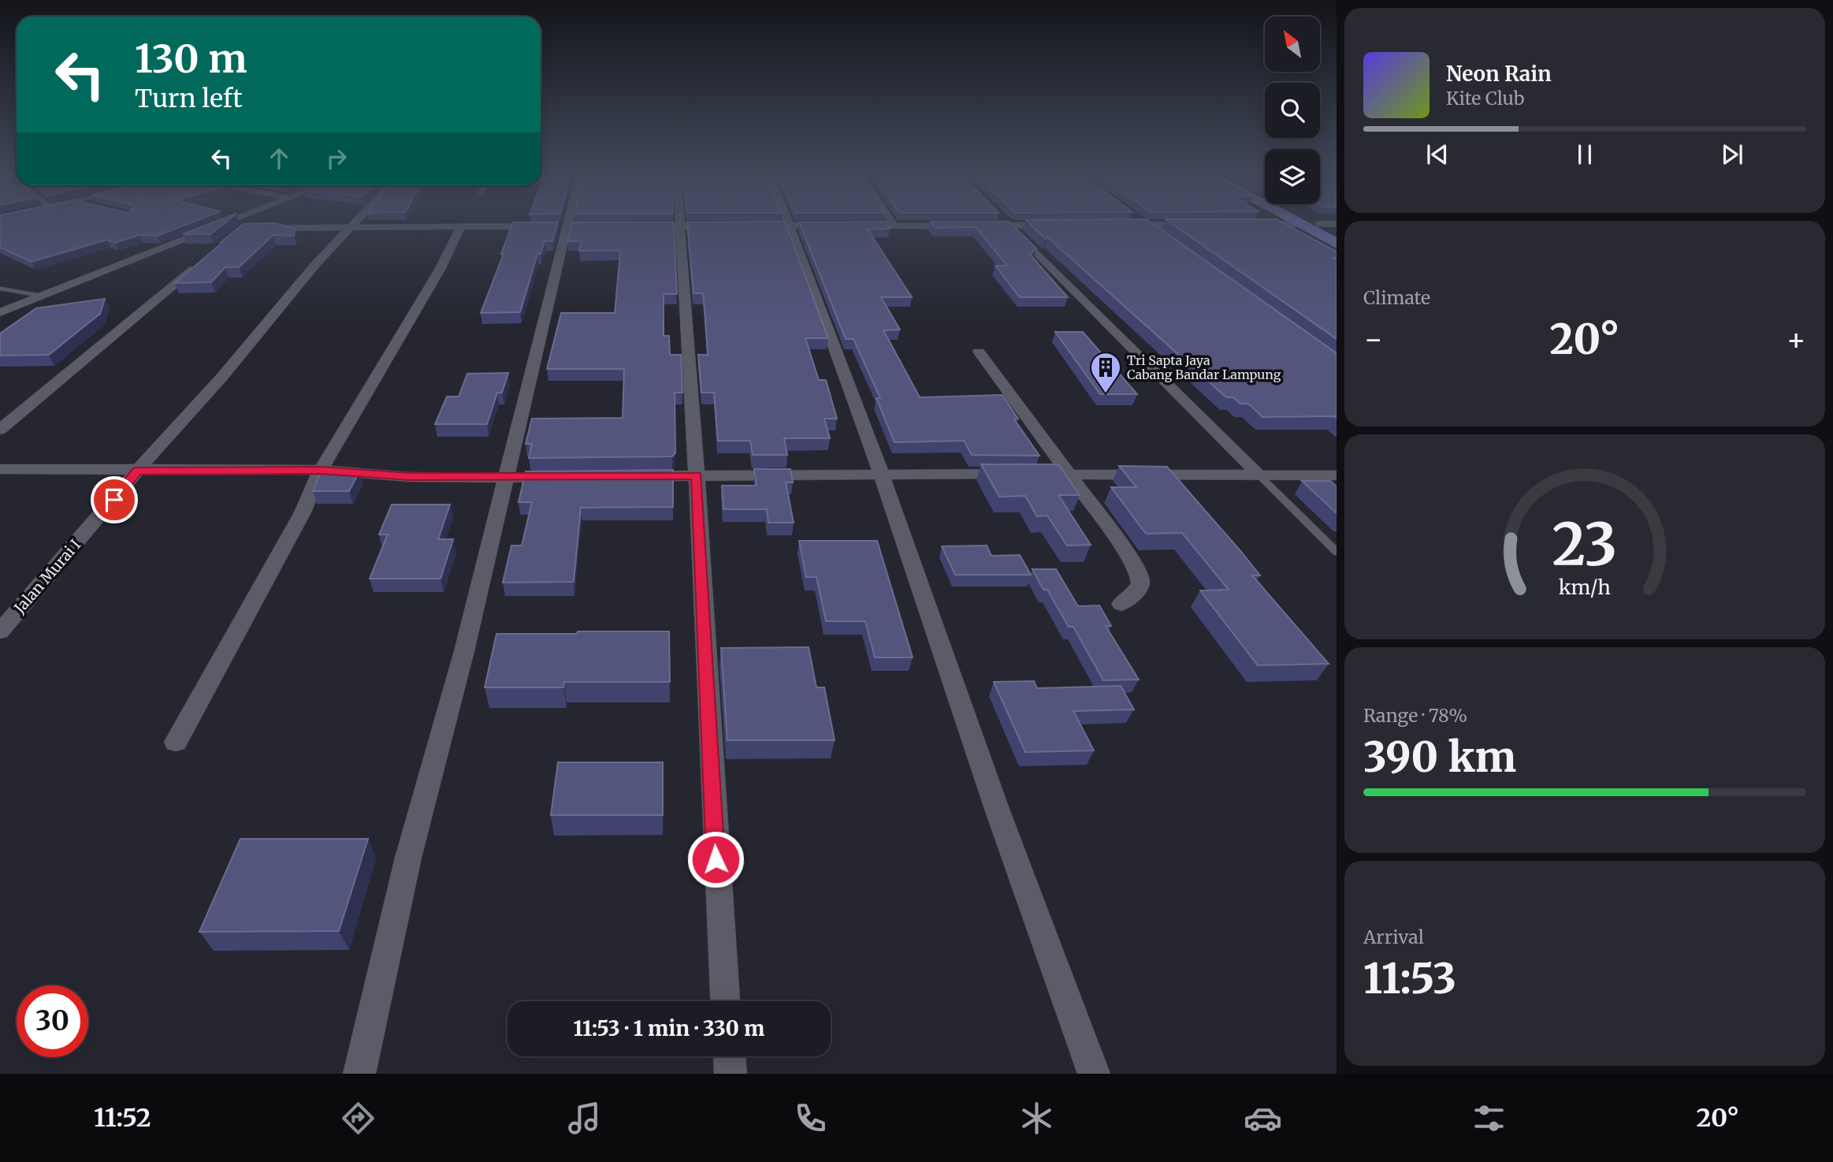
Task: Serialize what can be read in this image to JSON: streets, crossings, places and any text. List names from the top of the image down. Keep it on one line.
{"streets":{"street":["Jalan Murai I"]},"places":{"building":["Tri Sapta Jaya Cabang Bandar Lampung"]},"north":"top left","page":{"turn":["130 m","Turn left"],"song":["Neon Rain","Kite Club"],"tile":["Climate",["Range · 78%","390 km"],["Arrival","11:53"]],"heat":["−","20°","+"],"limit":"30","trip":"11:53 · 1 min · 330 m","tabs":["11:52","20°"],"gauge":["23","km/h"]}}
